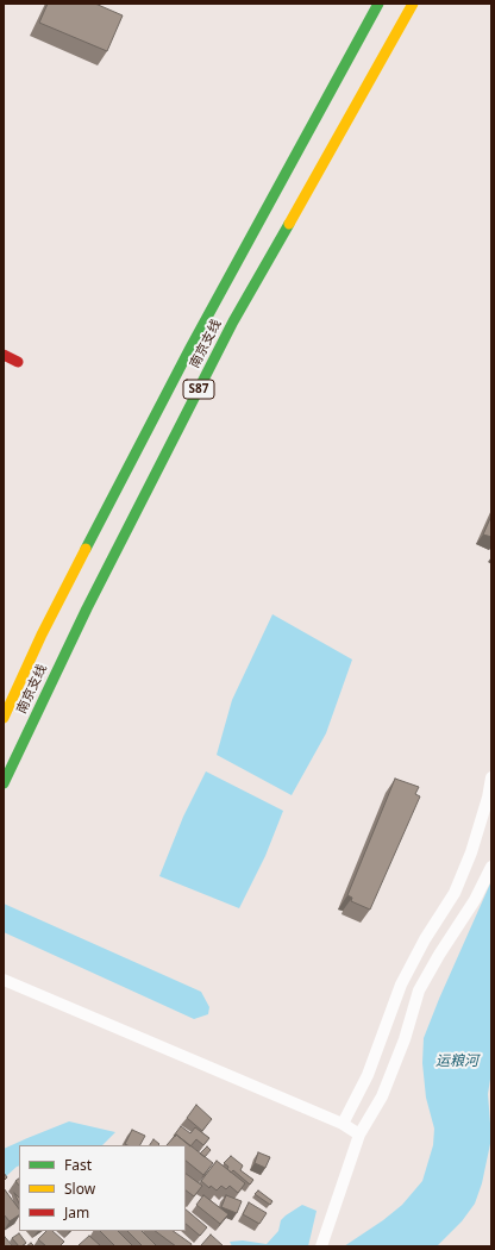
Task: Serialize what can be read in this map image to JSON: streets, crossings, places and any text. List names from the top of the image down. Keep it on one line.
{"streets":{"main road":["南京支线","S87"]},"water":["运粮河"],"legend":["Fast","Slow","Jam"]}
